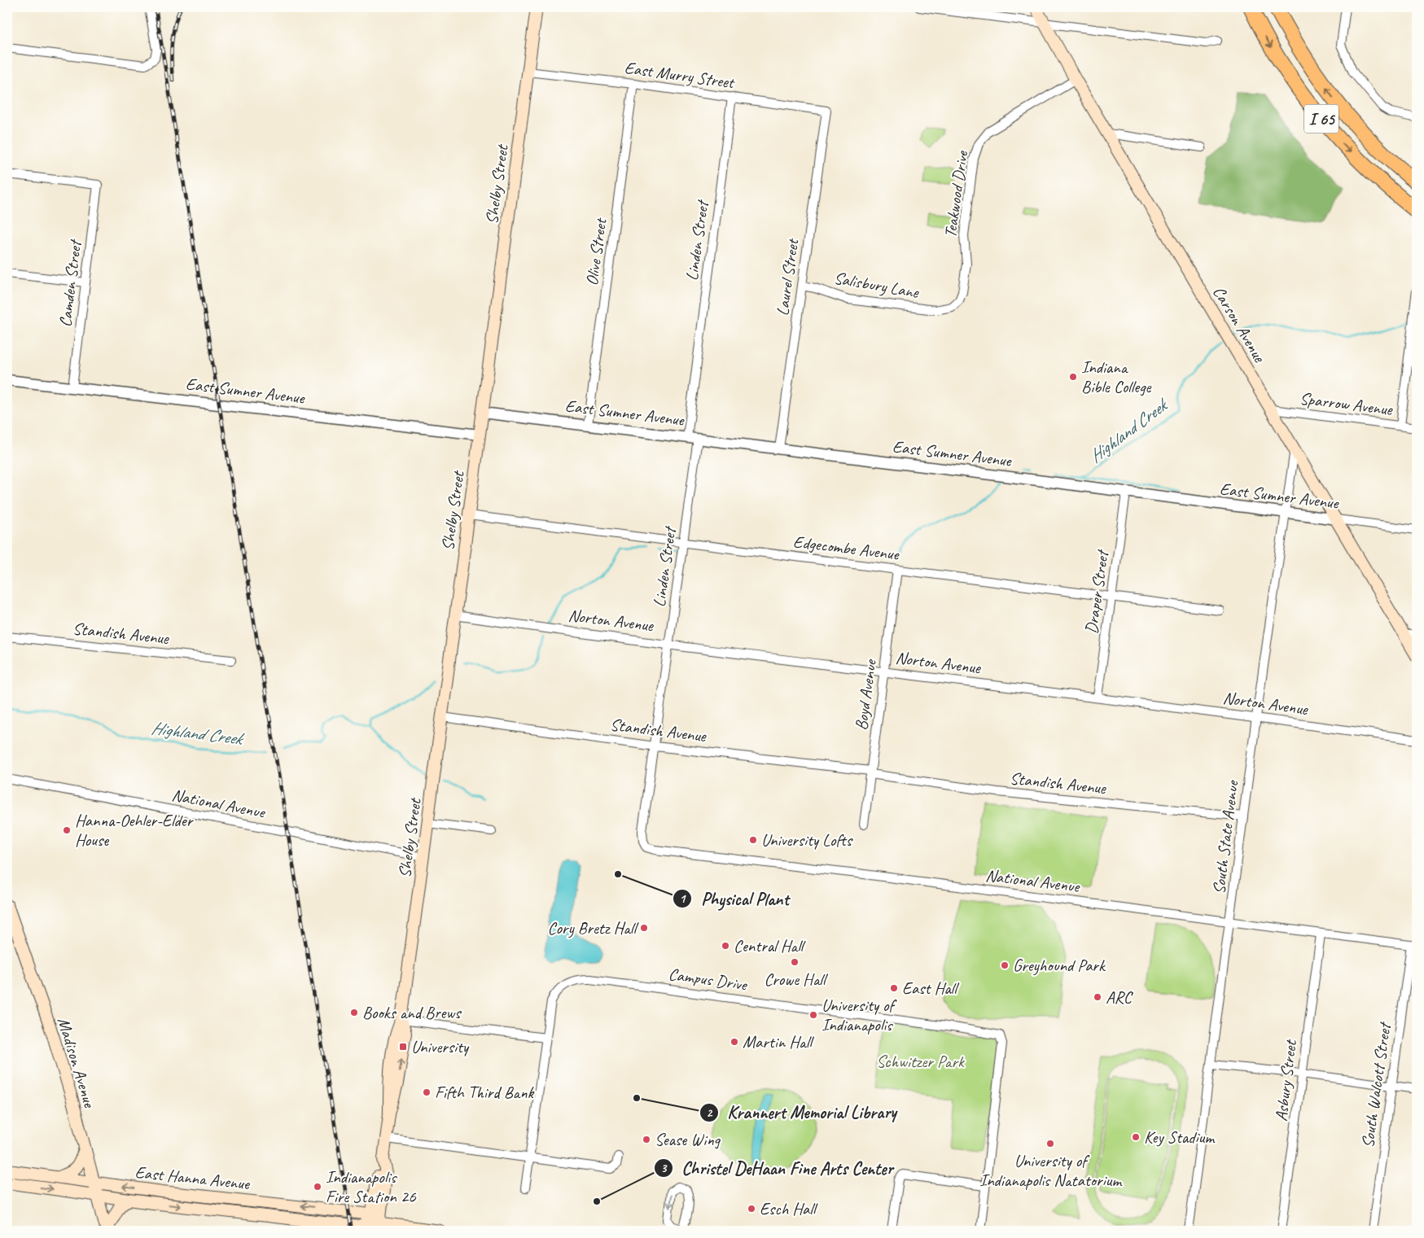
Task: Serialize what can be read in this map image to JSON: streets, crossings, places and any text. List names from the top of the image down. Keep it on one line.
{"streets":{"highway":["I 65"],"main road":["Shelby Street","Carson Avenue","Madison Avenue","East Hanna Avenue"],"street":["East Murry Street","Teakwood Drive","Linden Street","Olive Street","Laurel Street","Camden Street","Salisbury Lane","East Sumner Avenue","Sparrow Avenue","Edgecombe Avenue","Draper Street","Norton Avenue","Standish Avenue","Boyd Avenue","National Avenue","South State Avenue","Campus Drive","Asbury Street","South Walcott Street"]},"crossings":[["East Murry Street","Shelby Street"],["East Murry Street","Linden Street"],["East Murry Street","Olive Street"],["East Murry Street","Laurel Street"],["Shelby Street","East Sumner Avenue"],["Shelby Street","Edgecombe Avenue"],["Shelby Street","Norton Avenue"],["Shelby Street","Standish Avenue"],["Shelby Street","National Avenue"],["Shelby Street","East Hanna Avenue"],["Teakwood Drive","Salisbury Lane"],["Teakwood Drive","Carson Avenue"],["Linden Street","East Sumner Avenue"],["Linden Street","Edgecombe Avenue"],["Linden Street","Norton Avenue"],["Linden Street","Standish Avenue"],["Linden Street","National Avenue"],["Olive Street","East Sumner Avenue"],["Laurel Street","Salisbury Lane"],["Laurel Street","East Sumner Avenue"],["Camden Street","East Sumner Avenue"],["Carson Avenue","East Sumner Avenue"],["Carson Avenue","Sparrow Avenue"],["Carson Avenue","South State Avenue"],["East Sumner Avenue","Draper Street"],["East Sumner Avenue","South State Avenue"],["Edgecombe Avenue","Draper Street"],["Edgecombe Avenue","Boyd Avenue"],["Draper Street","Norton Avenue"],["Norton Avenue","Boyd Avenue"],["Norton Avenue","South State Avenue"],["Standish Avenue","Boyd Avenue"],["Standish Avenue","South State Avenue"],["National Avenue","South State Avenue"],["National Avenue","Asbury Street"],["National Avenue","South Walcott Street"],["Madison Avenue","East Hanna Avenue"]],"water":["Highland Creek"],"parks":["Schwitzer Park"],"places":{"other":["Indiana Bible College","Hanna-Oehler-Elder House","University Lofts","Physical Plant","Cory Bretz Hall","Central Hall","Crowe Hall","Greyhound Park","East Hall","ARC","Books and Brews","University of Indianapolis","Martin Hall","Fifth Third Bank","Krannert Memorial Library","Key Stadium","Sease Wing","University of Indianapolis Natatorium","Indianapolis Fire Station 26","Christel DeHaan Fine Arts Center","Esch Hall"],"transit":["University"]}}
